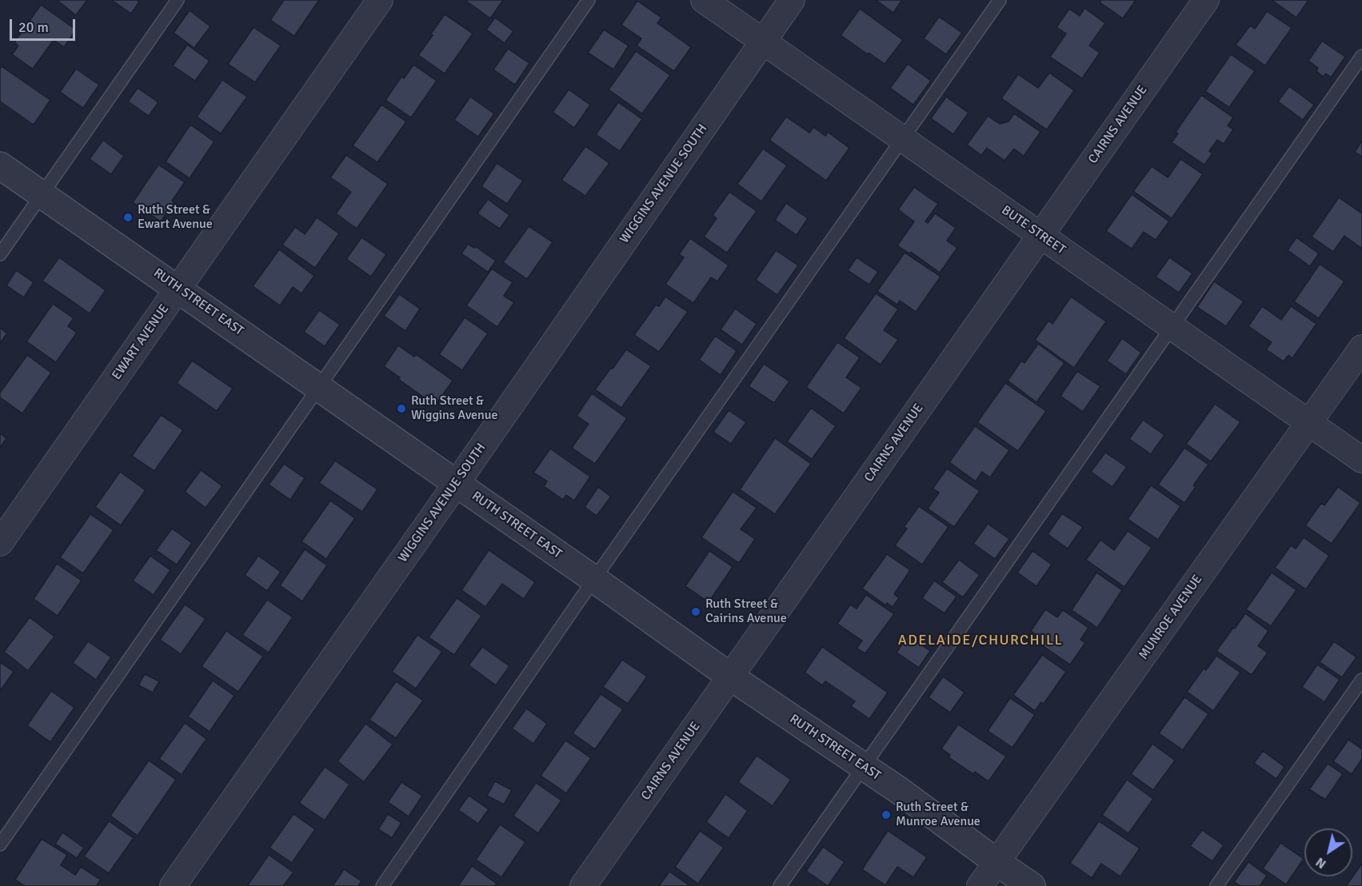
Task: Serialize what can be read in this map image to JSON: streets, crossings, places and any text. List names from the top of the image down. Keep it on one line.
{"streets":{"street":["CAIRNS AVENUE","WIGGINS AVENUE SOUTH","BUTE STREET","RUTH STREET EAST","EWART AVENUE","MUNROE AVENUE"]},"crossings":[["CAIRNS AVENUE","BUTE STREET"],["CAIRNS AVENUE","RUTH STREET EAST"],["WIGGINS AVENUE SOUTH","BUTE STREET"],["WIGGINS AVENUE SOUTH","RUTH STREET EAST"],["BUTE STREET","MUNROE AVENUE"],["RUTH STREET EAST","EWART AVENUE"],["RUTH STREET EAST","MUNROE AVENUE"]],"districts":["ADELAIDE/CHURCHILL"],"places":["Ruth Street & Ewart Avenue","Ruth Street & Wiggins Avenue","Ruth Street & Cairins Avenue","Ruth Street & Munroe Avenue"],"scale_bar":"20 m","north":"bottom left"}
